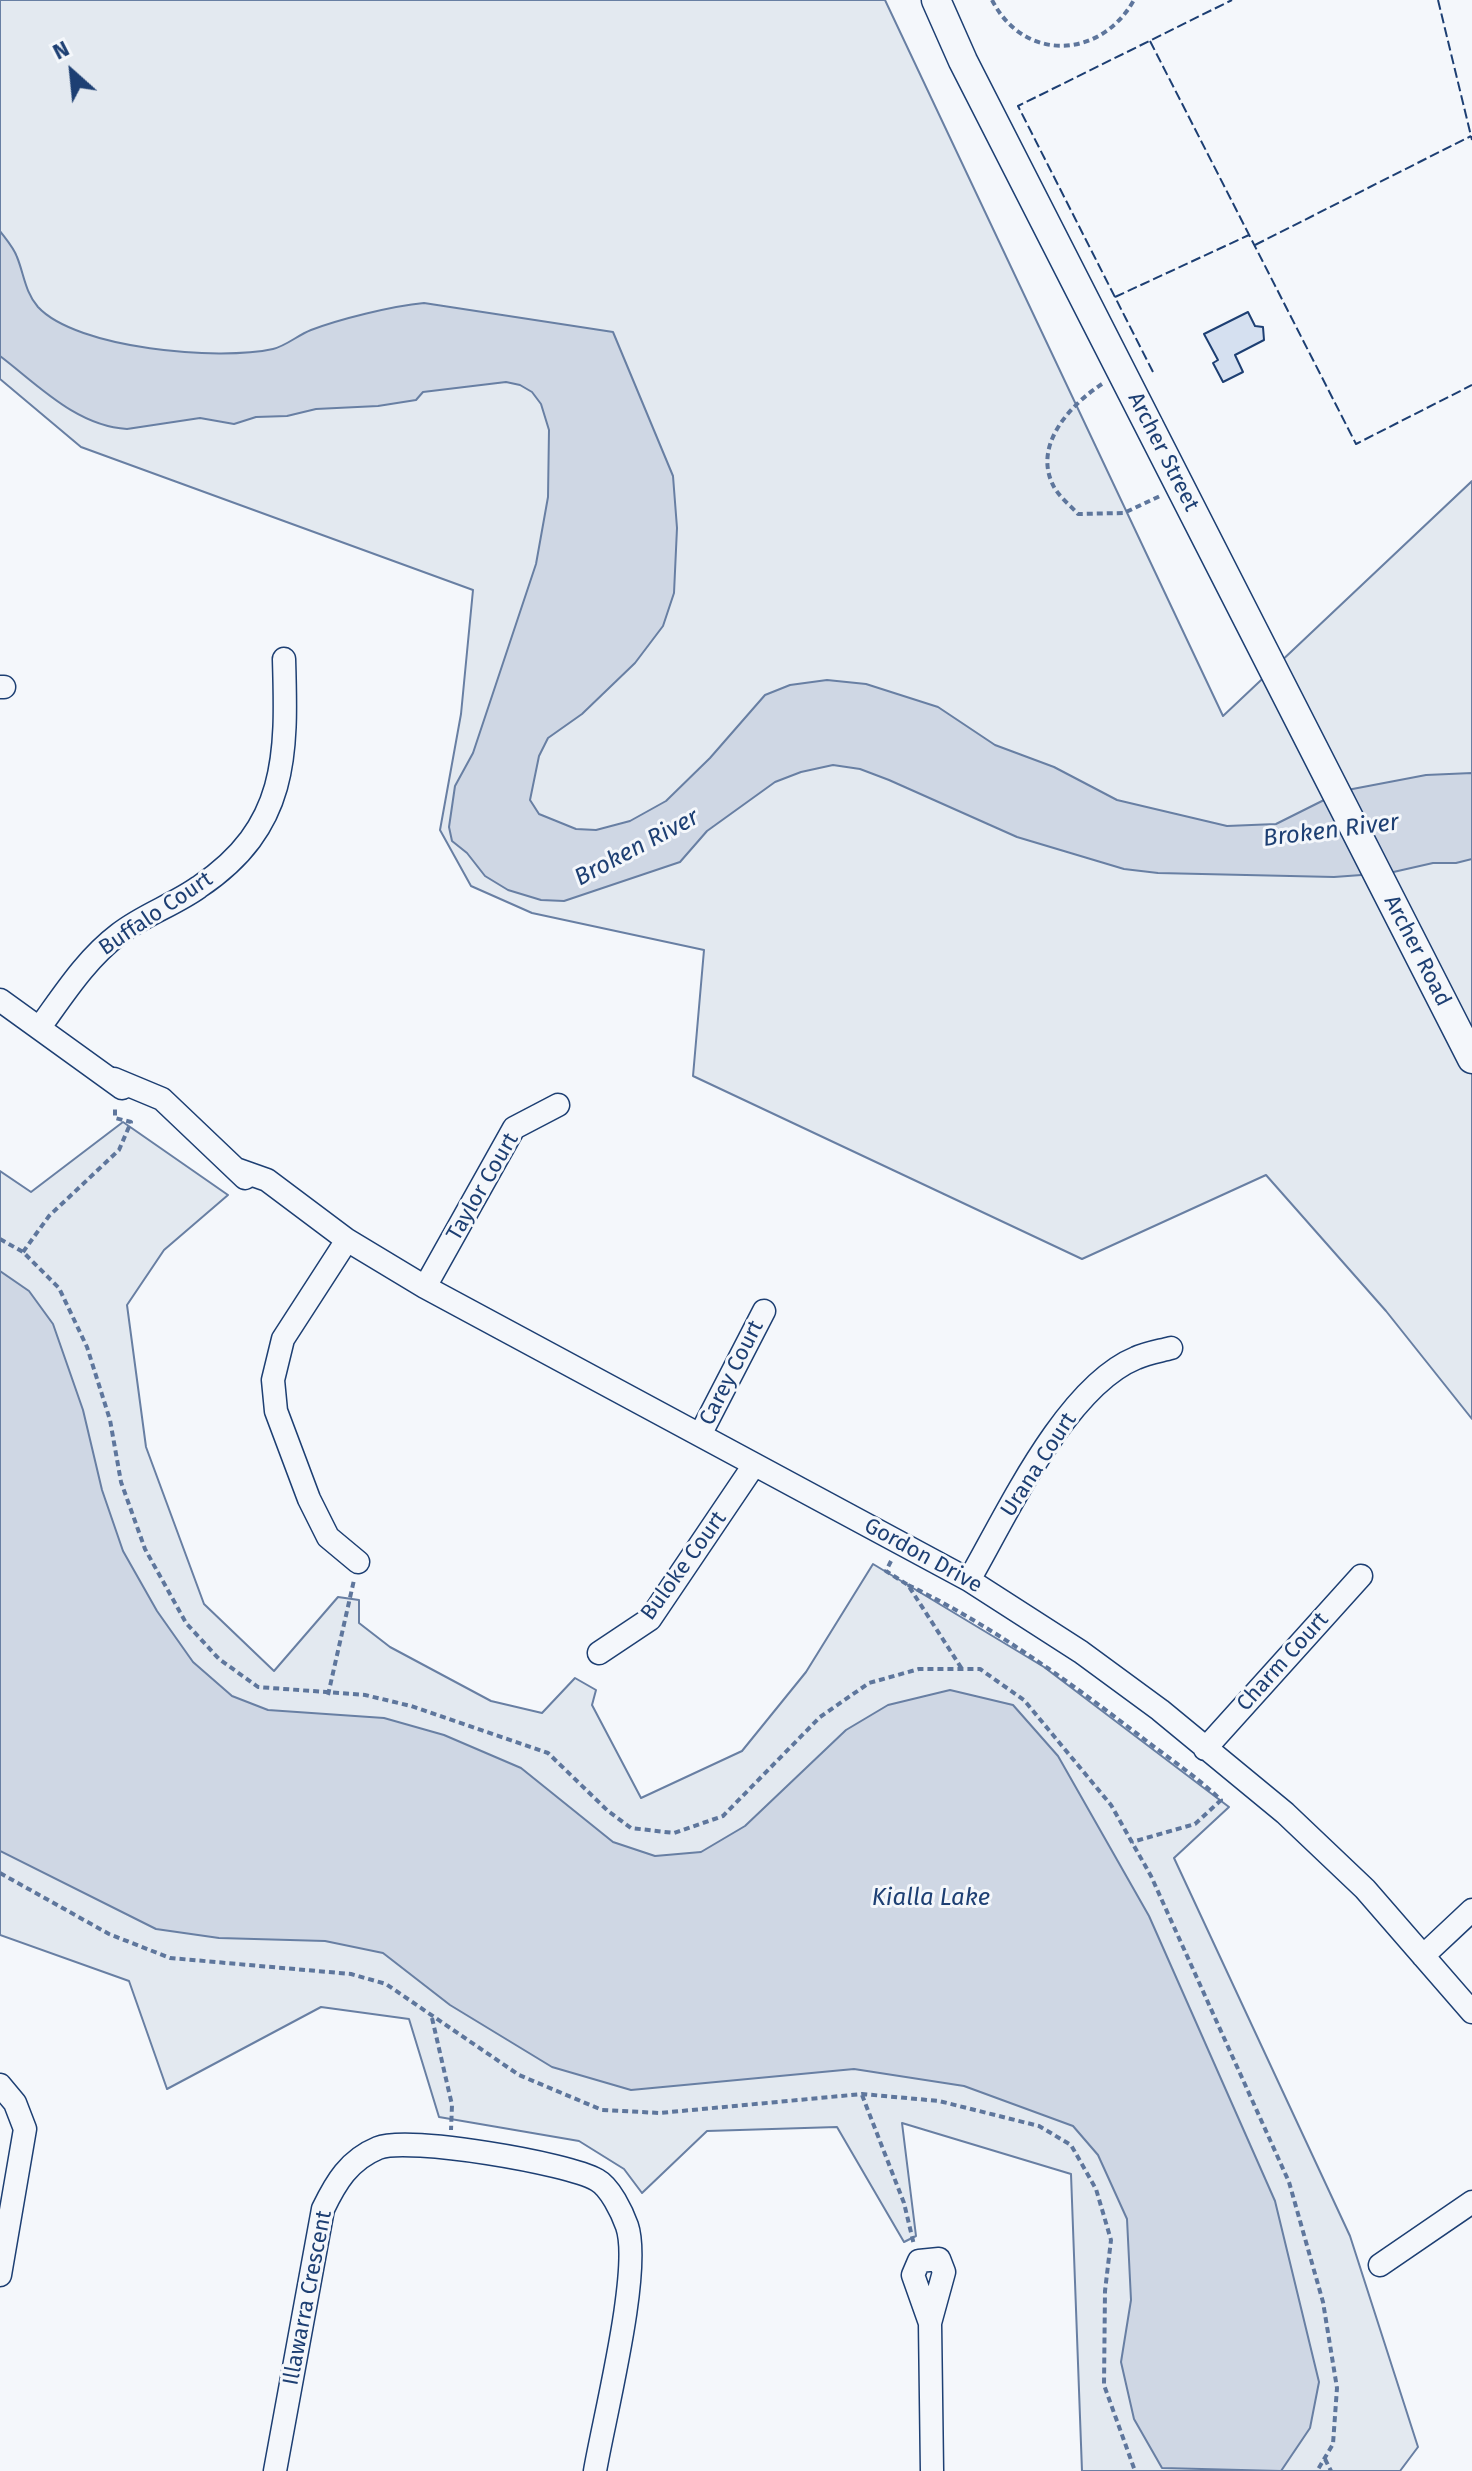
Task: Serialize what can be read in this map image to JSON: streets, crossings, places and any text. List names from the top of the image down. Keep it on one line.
{"streets":{"main road":["Archer Street","Archer Road"],"street":["Buffalo Court","Taylor Court","Carey Court","Urana Court","Gordon Drive","Buloke Court","Charm Court","Illawarra Crescent"]},"crossings":[["Archer Street","Archer Road"],["Buffalo Court","Gordon Drive"],["Taylor Court","Gordon Drive"],["Carey Court","Gordon Drive"],["Urana Court","Gordon Drive"],["Gordon Drive","Buloke Court"],["Gordon Drive","Charm Court"]],"water":["Broken River","Kialla Lake"],"north":"top left"}
